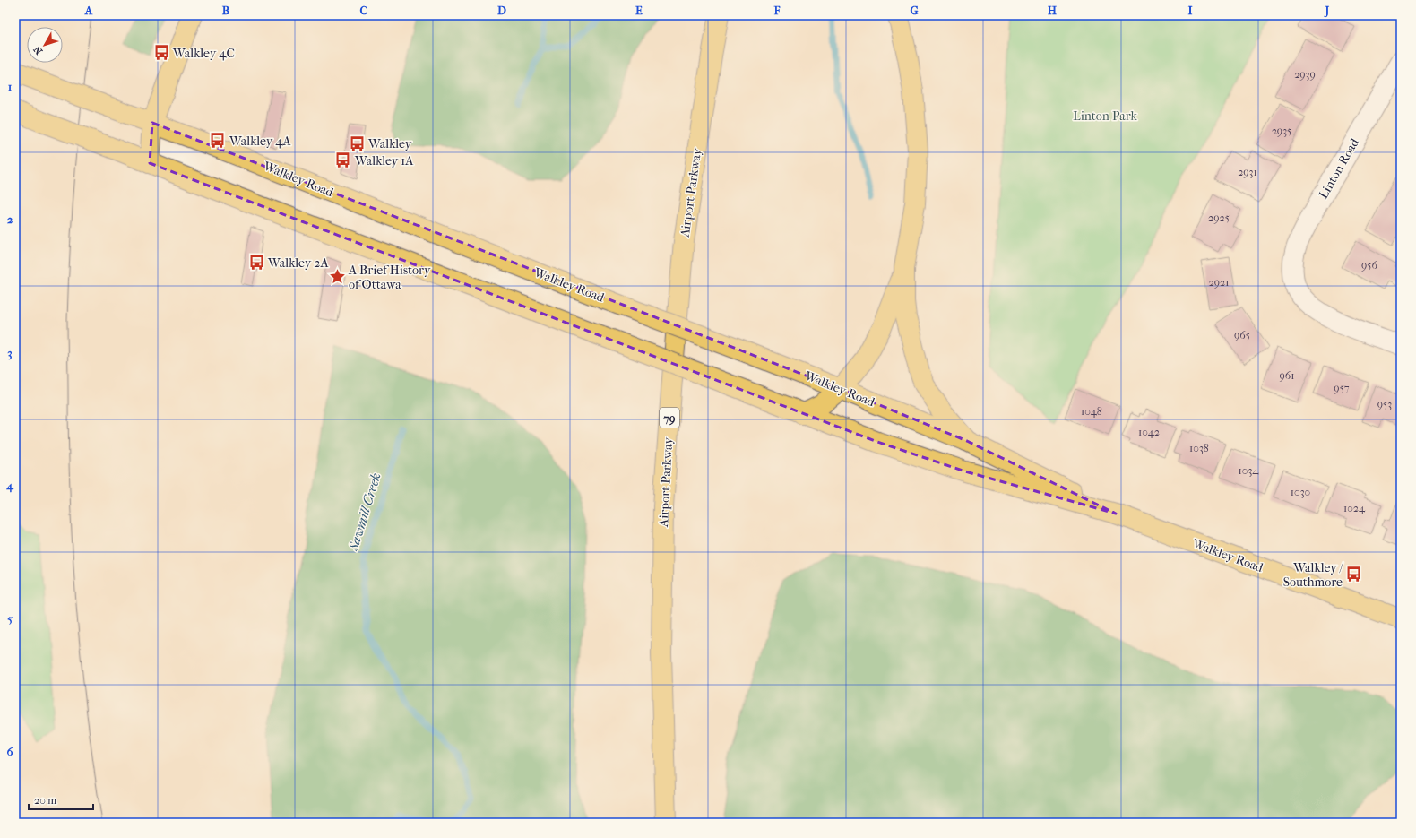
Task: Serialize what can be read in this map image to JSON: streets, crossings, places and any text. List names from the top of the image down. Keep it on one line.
{"streets":{"main road":["Walkley Road","Airport Parkway","79"],"street":["Linton Road"]},"water":["Sawmill Creek"],"parks":["Linton Park"],"places":{"bus stop":["Walkley 4C","Walkley 4A","Walkley","Walkley 1A","Walkley 2A","Walkley / Southmore"],"place":["A Brief History of Ottawa"]},"house_numbers":["2939","2935","2931","2925","956","2921","965","961","957","953","1048","1042","1038","1034","1030","1024"],"scale_bar":"20 m","north":"bottom left","grid":{"columns":["A","B","C","D","E","F","G","H","I","J"],"rows":["1","2","3","4","5","6"]}}
